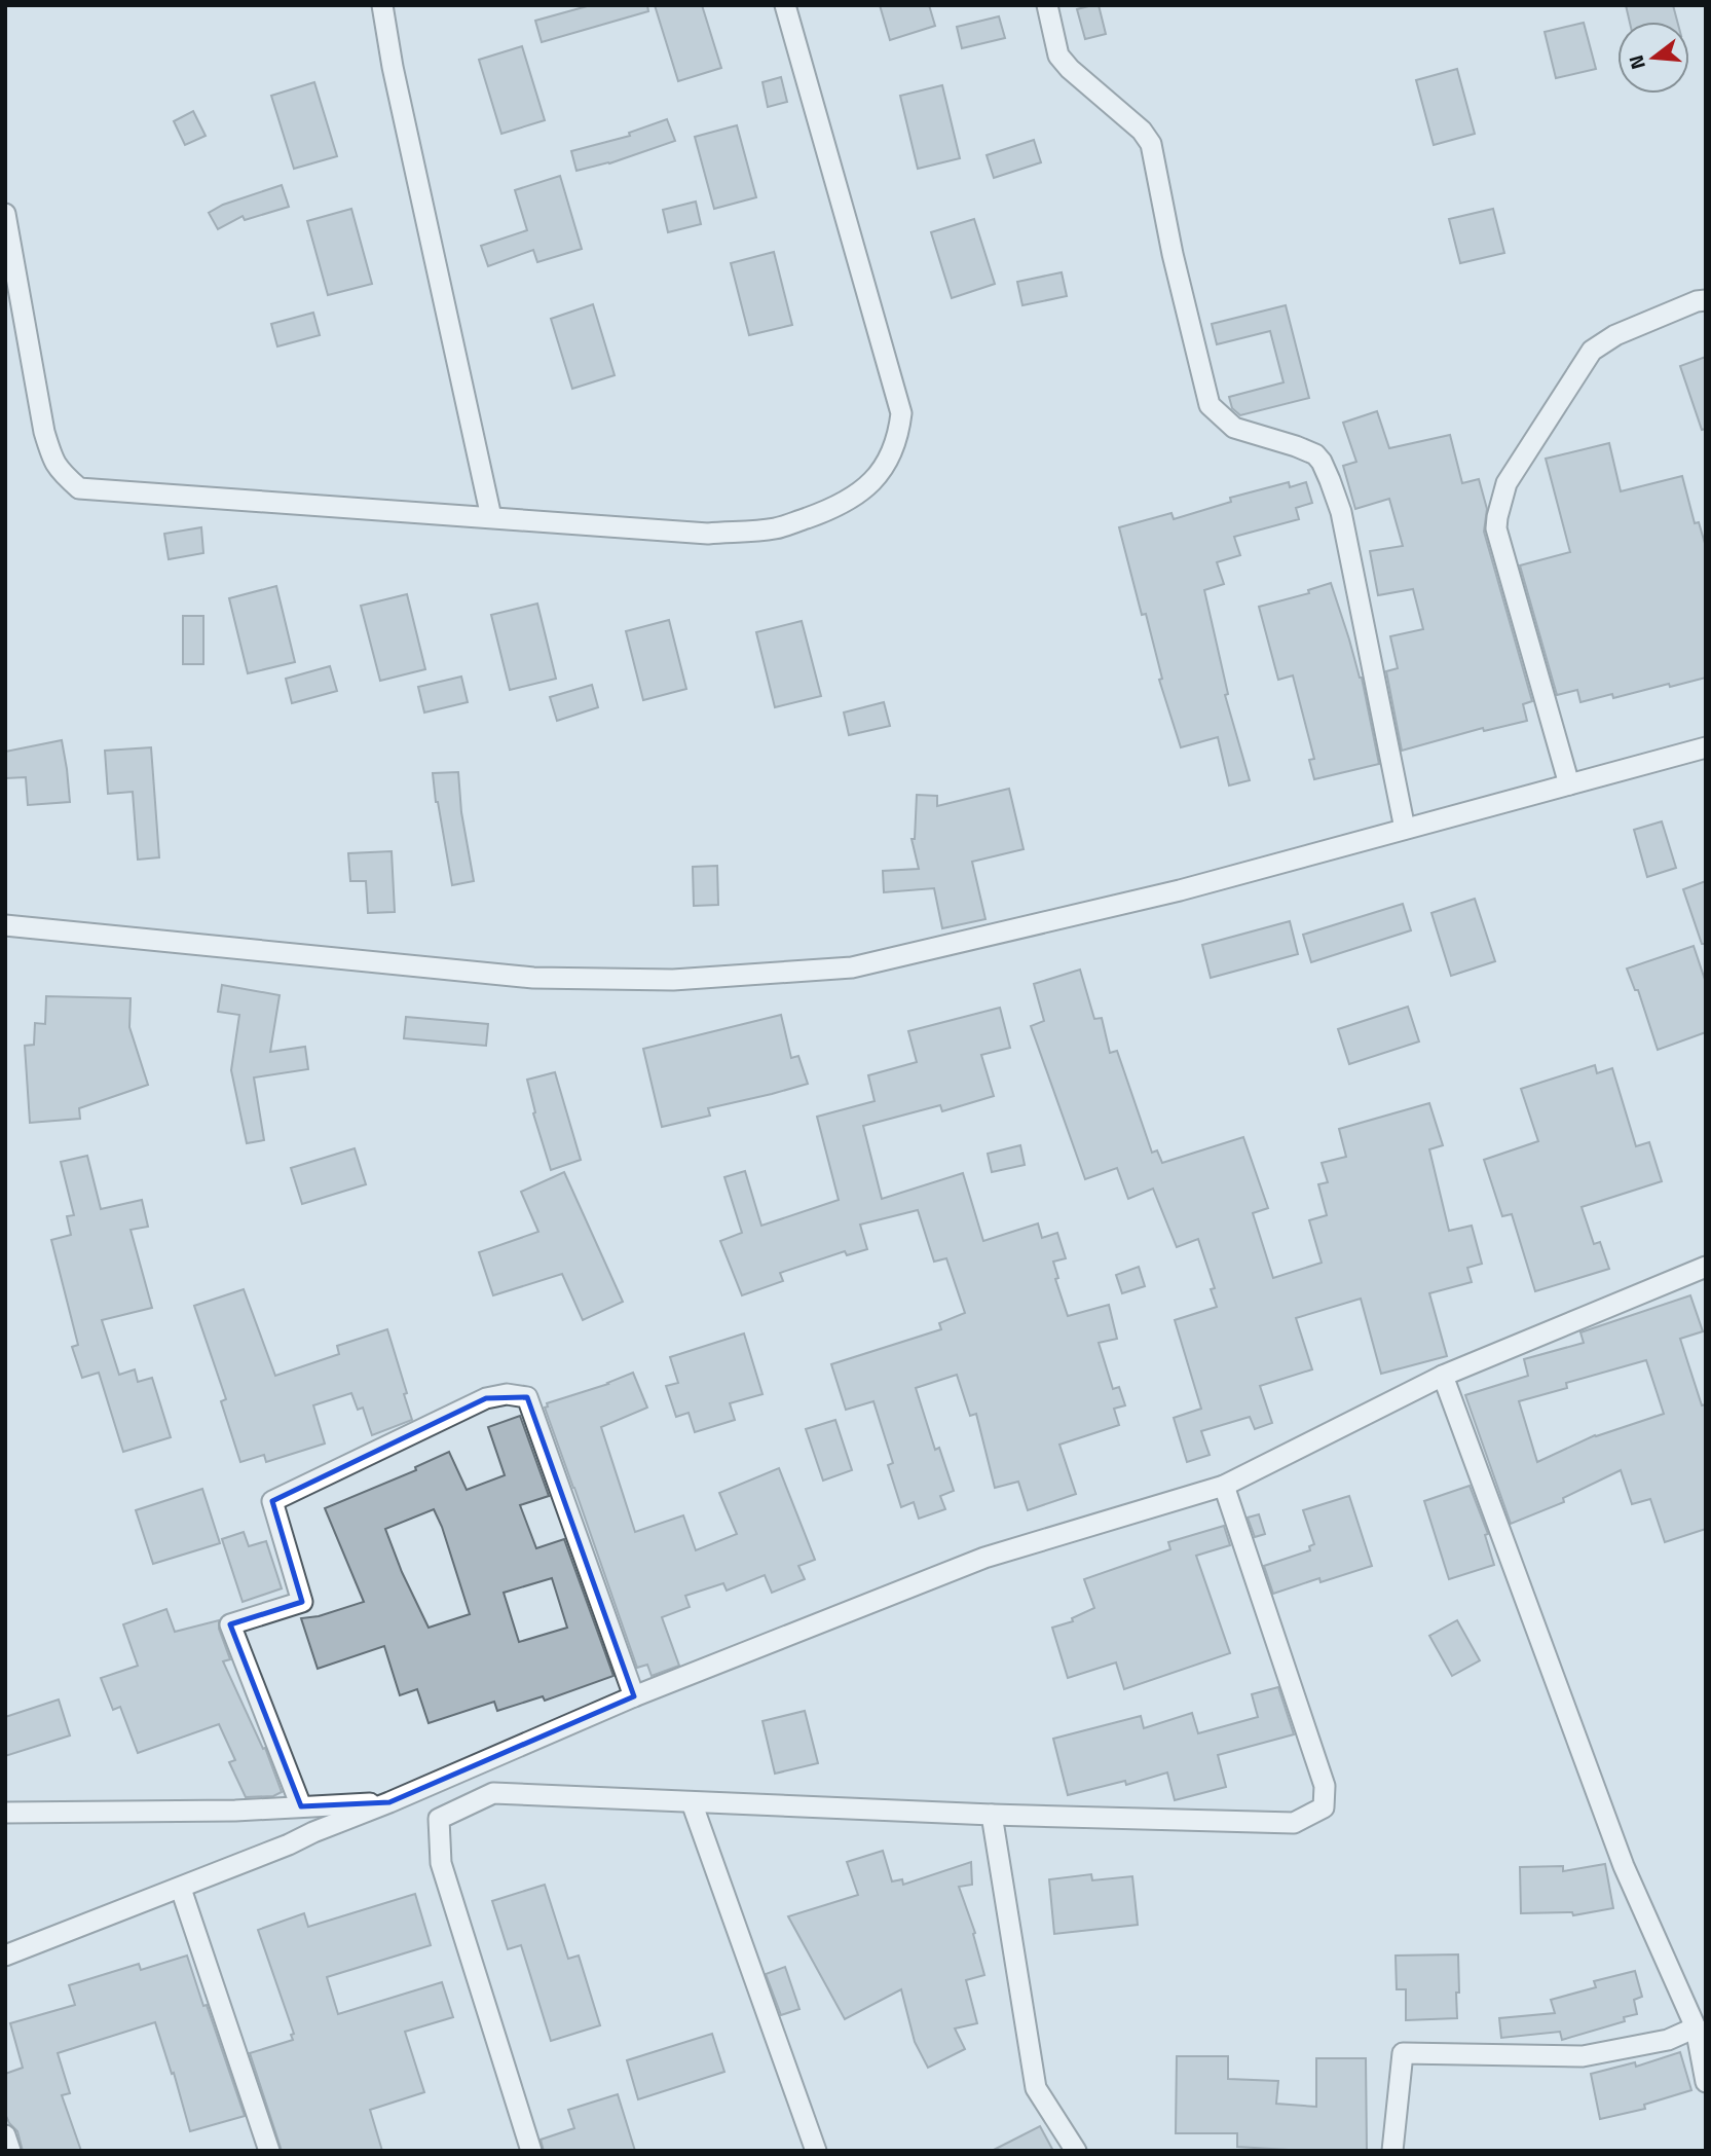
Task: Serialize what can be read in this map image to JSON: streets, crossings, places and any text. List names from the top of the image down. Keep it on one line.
{"north":"left"}
